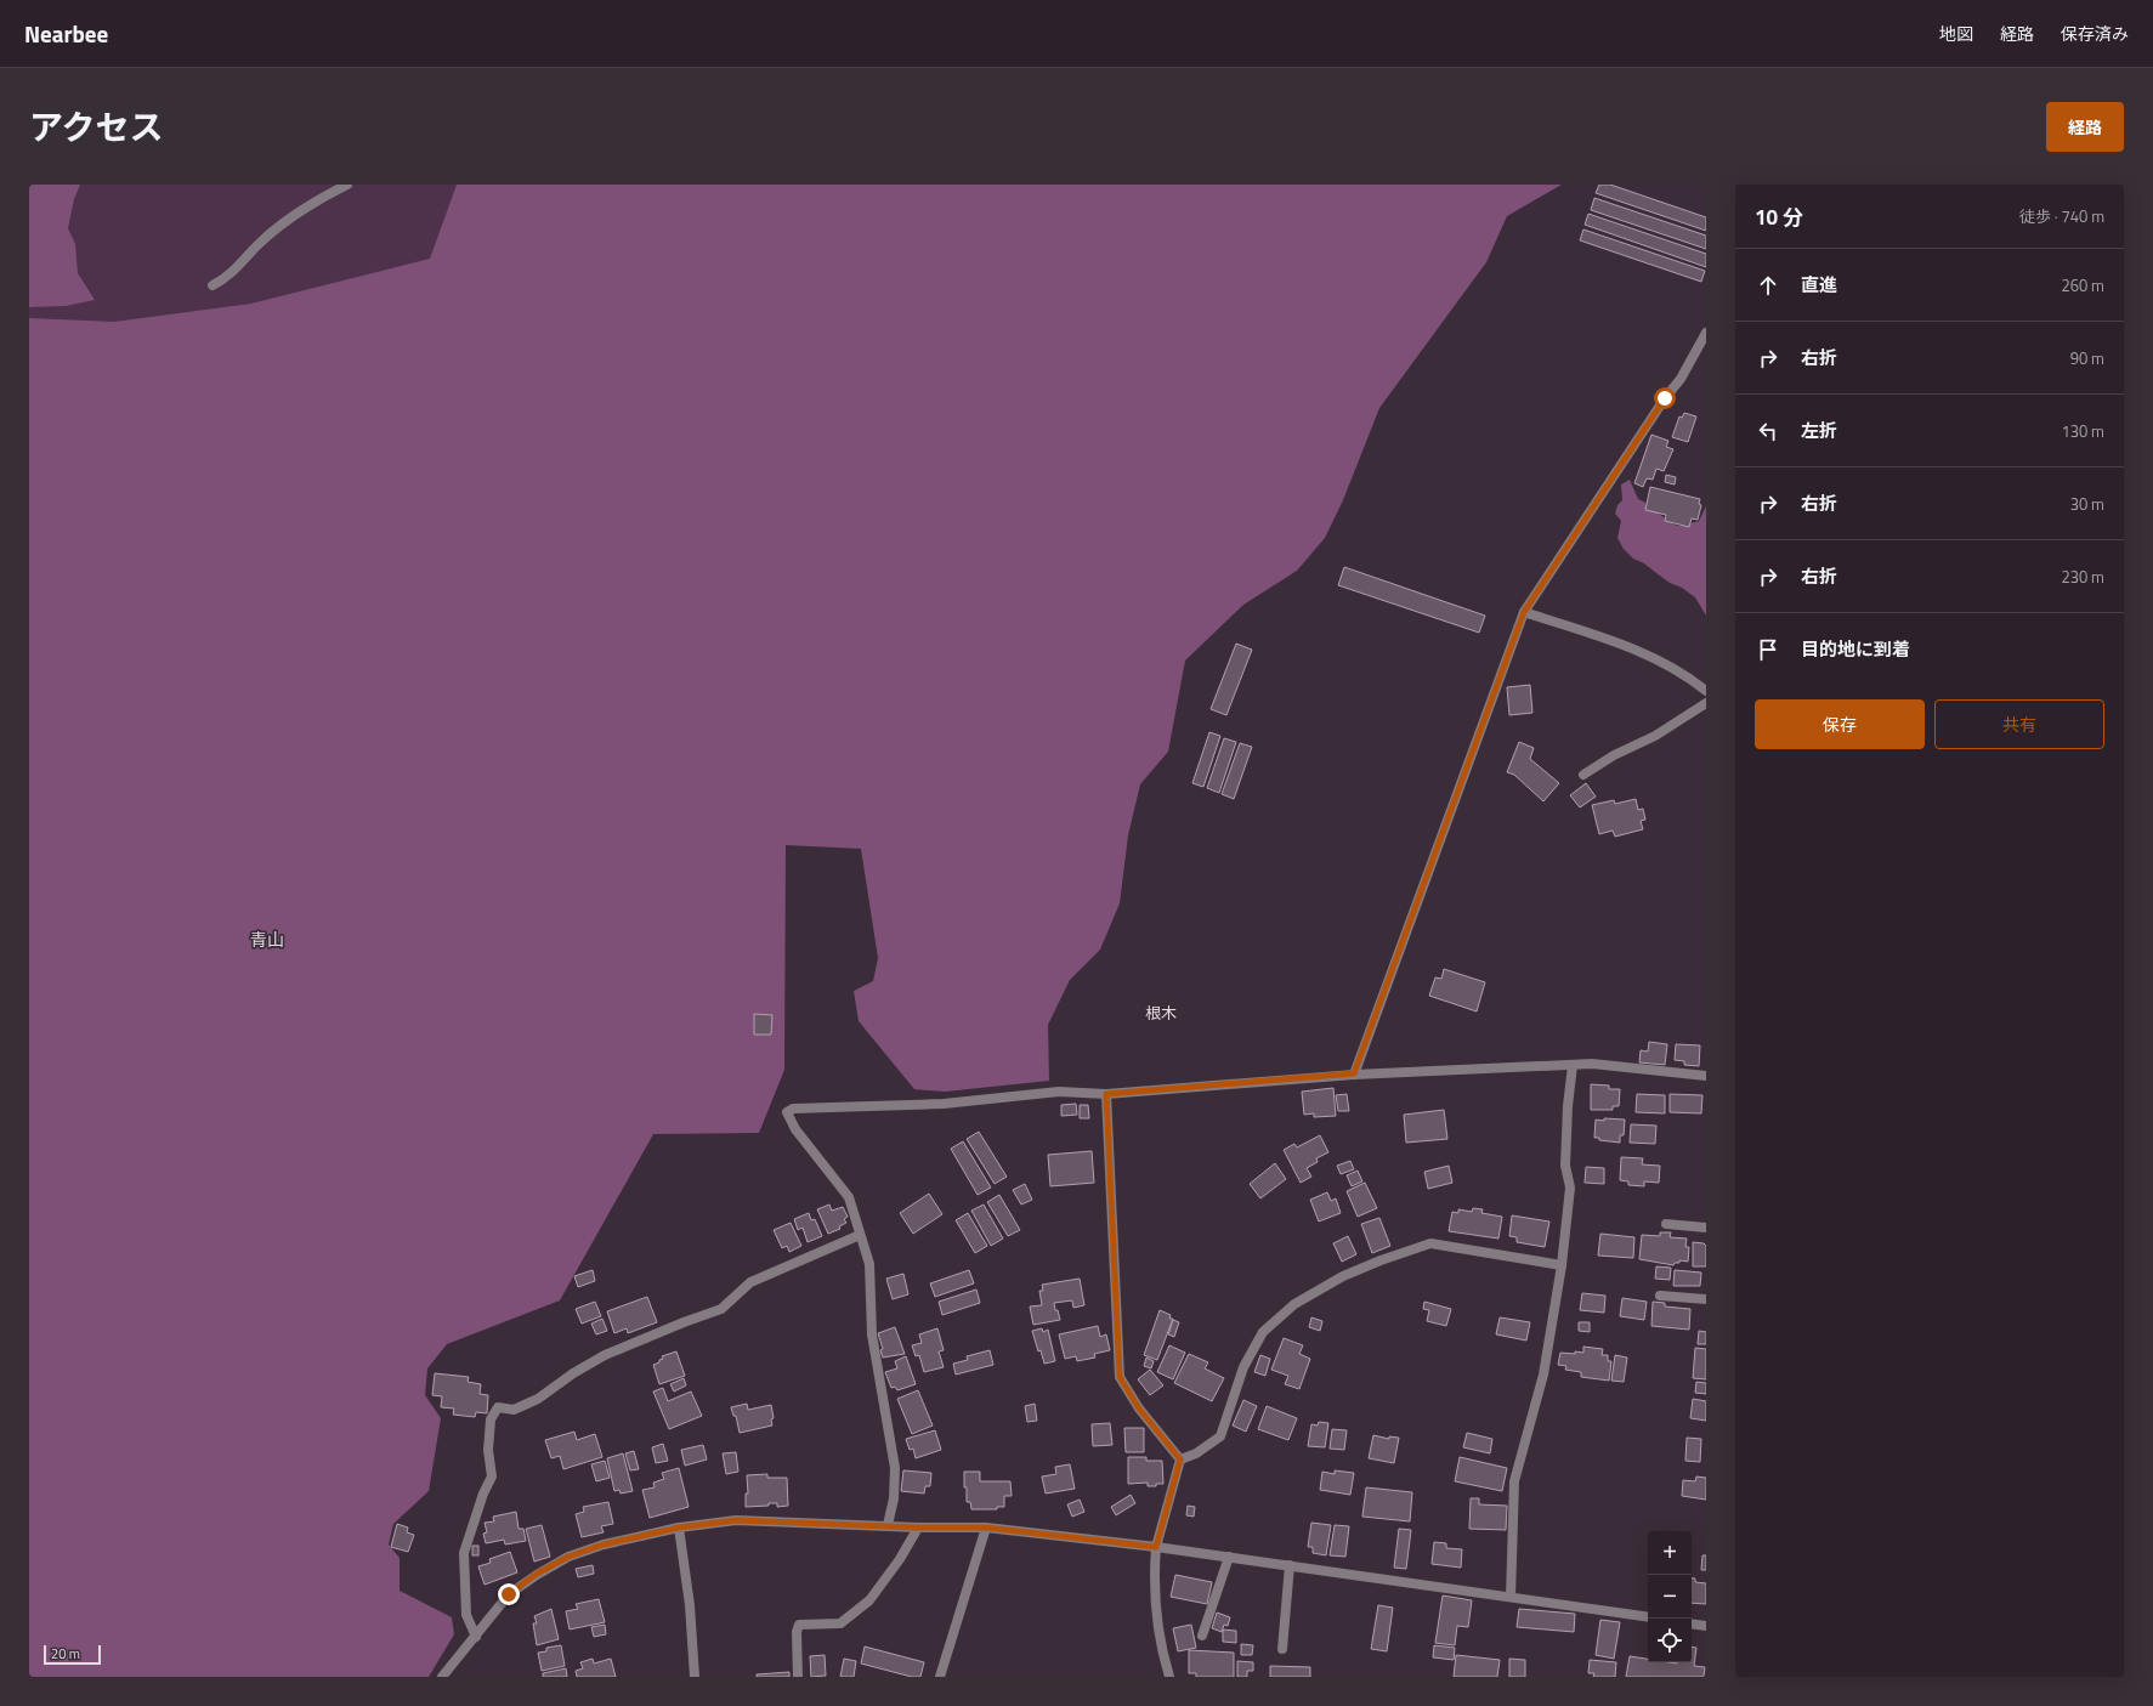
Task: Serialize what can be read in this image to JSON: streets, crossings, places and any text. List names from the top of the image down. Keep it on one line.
{"districts":["青山","根木"],"scale_bar":"20 m","page":{"header":"Nearbee","nav":["地図","経路","保存済み"],"title":"アクセス","buttons":["経路",["保存","共有"]],"heading":["10 分","徒歩 · 740 m"],"list":[["直進","260 m"],["右折","90 m"],["左折","130 m"],["右折","30 m"],["右折","230 m"],"目的地に到着"],"map_buttons":["+","−"],"scale":"20 m"}}
